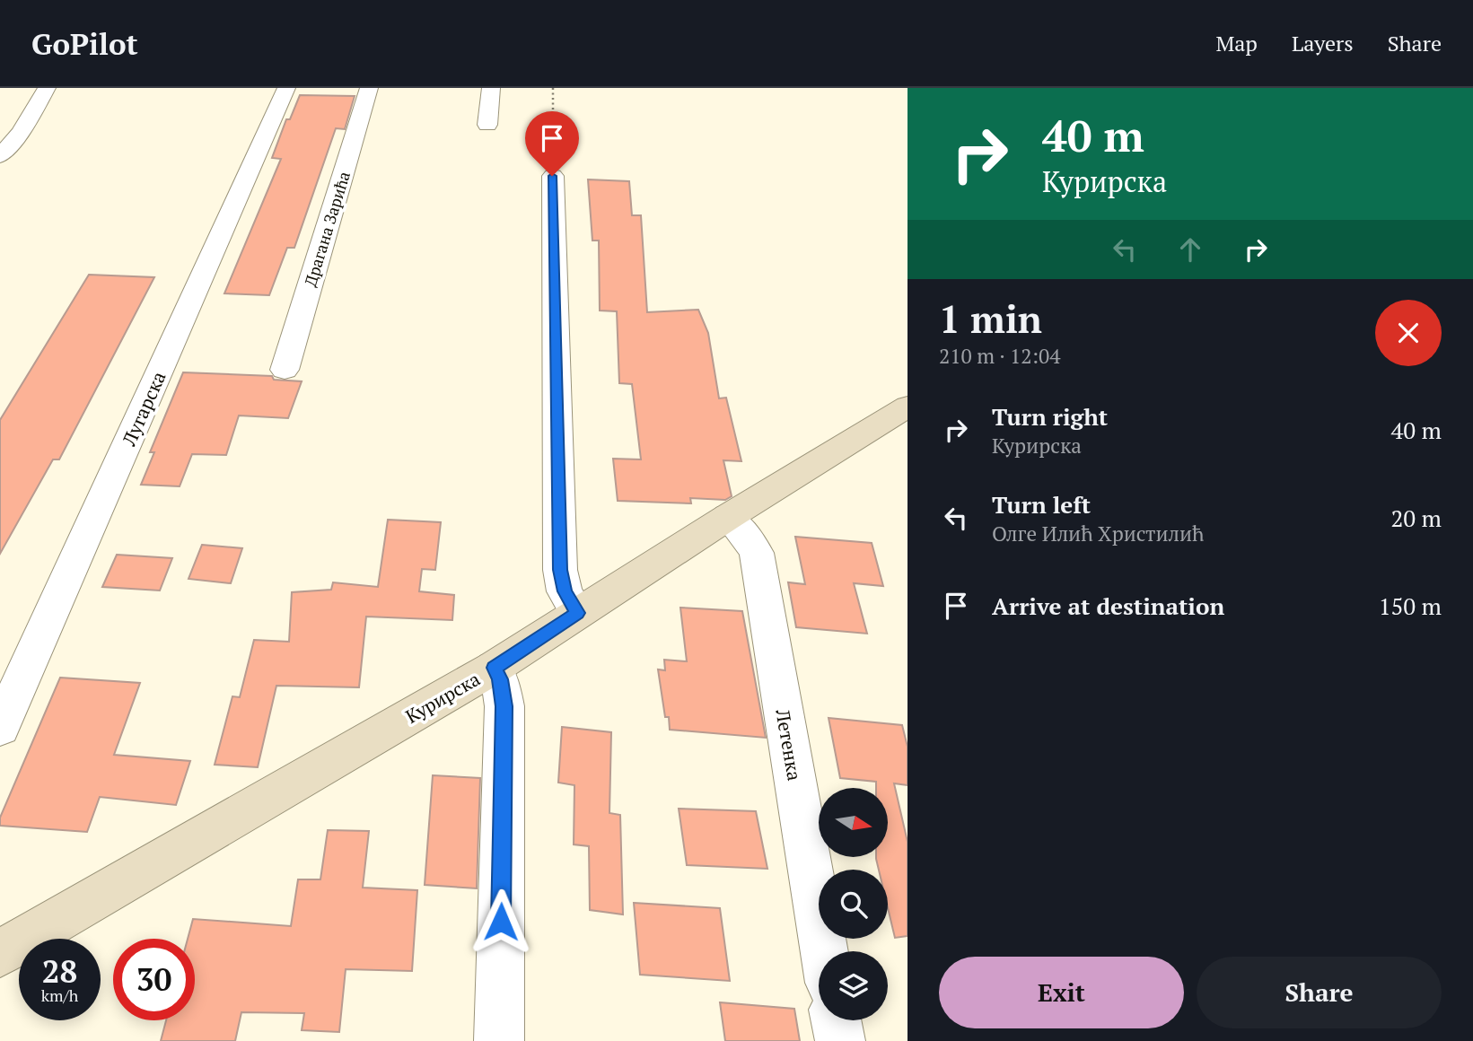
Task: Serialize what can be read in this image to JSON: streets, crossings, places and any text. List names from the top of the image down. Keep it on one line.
{"streets":{"street":["Драгана Зарића","Лугарска","Курирска","Летенка"]},"crossings":[["Курирска","Летенка"]],"north":"right","page":{"header":"GoPilot","nav":["Map","Layers","Share"],"turn":["40 m","Курирска"],"heading":["1 min","210 m · 12:04"],"list":[{"name":"Turn right","note":"Курирска","value":"40 m"},{"name":"Turn left","note":"Олге Илић Христилић","value":"20 m"},{"name":"Arrive at destination","value":"150 m"}],"speed":"28 km/h","limit":"30","buttons":["Exit","Share"]}}
